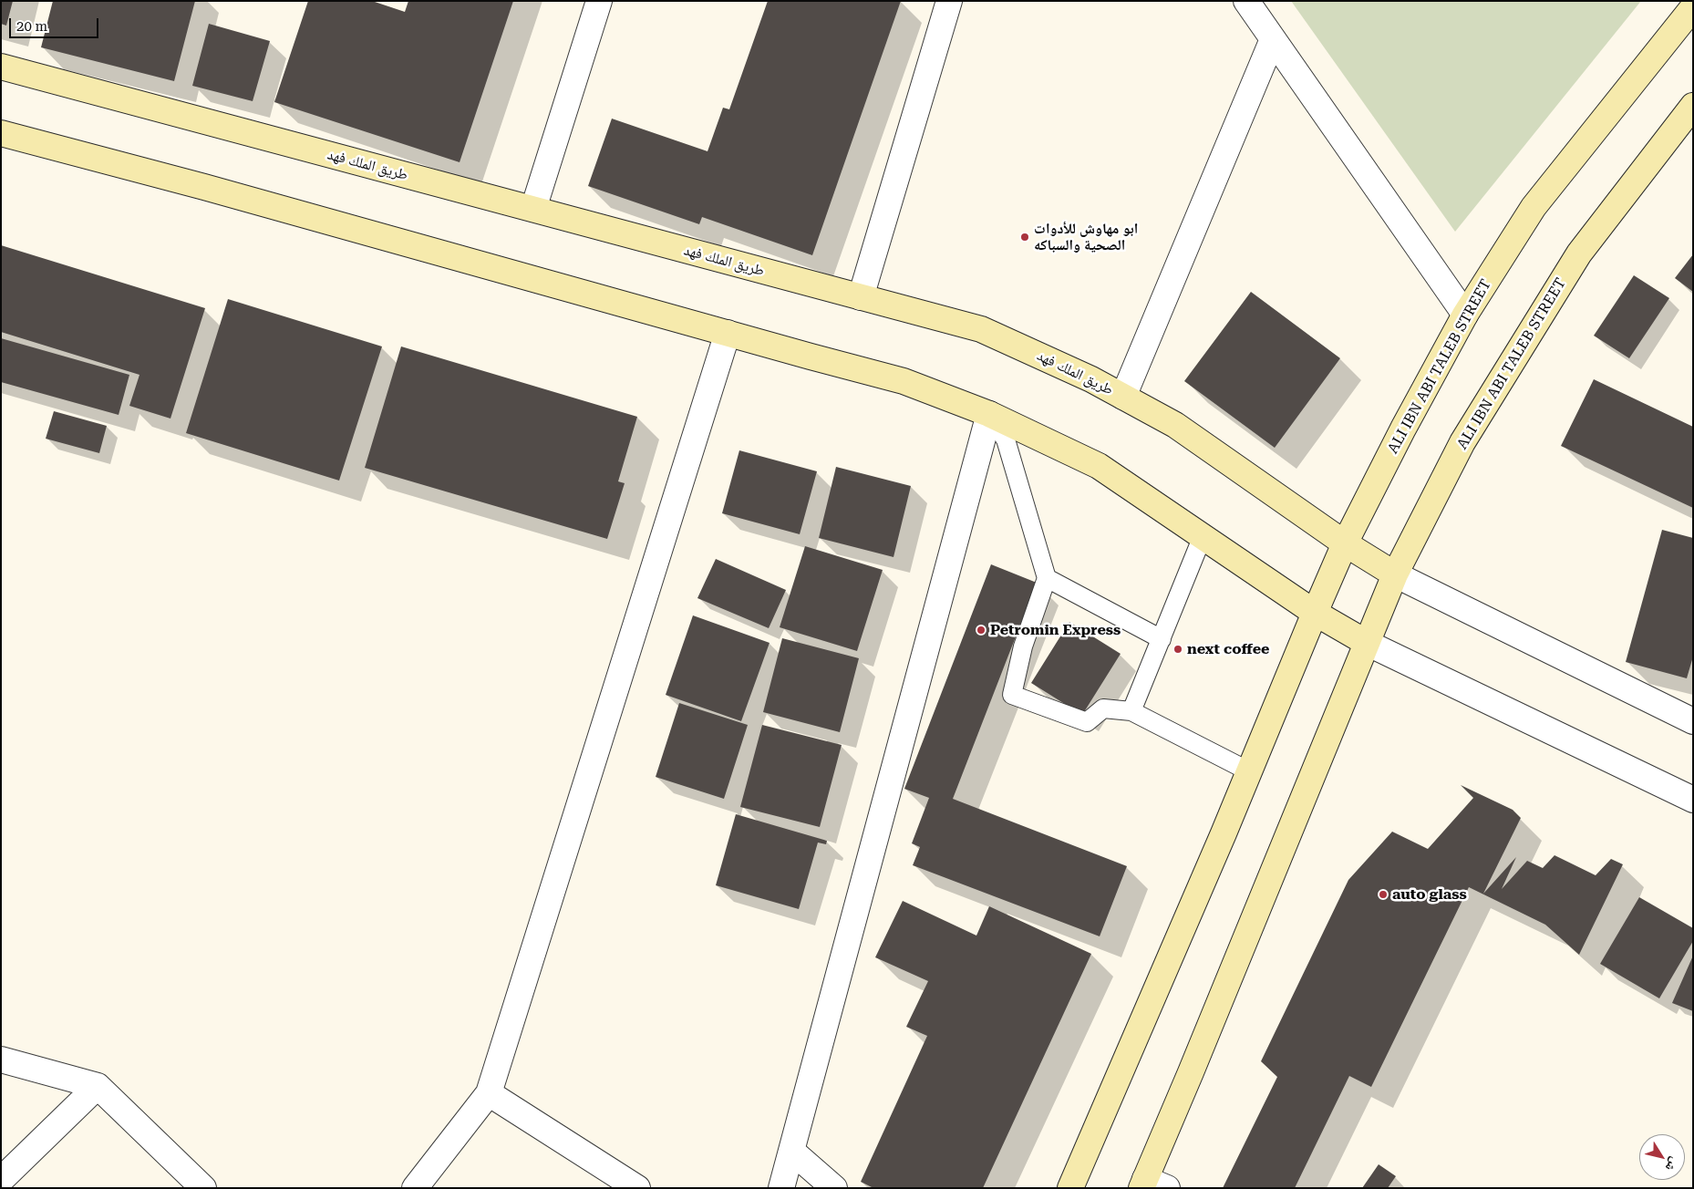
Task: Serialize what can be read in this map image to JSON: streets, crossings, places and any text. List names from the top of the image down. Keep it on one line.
{"streets":{"main road":["طريق الملك فهد","ALI IBN ABI TALEB STREET"]},"crossings":[["طريق الملك فهد","ALI IBN ABI TALEB STREET"]],"places":["ابو مهاوش للأدوات الصحية والسباكه","Petromin Express","next coffee","auto glass"],"scale_bar":"20 m","north":"bottom right"}
